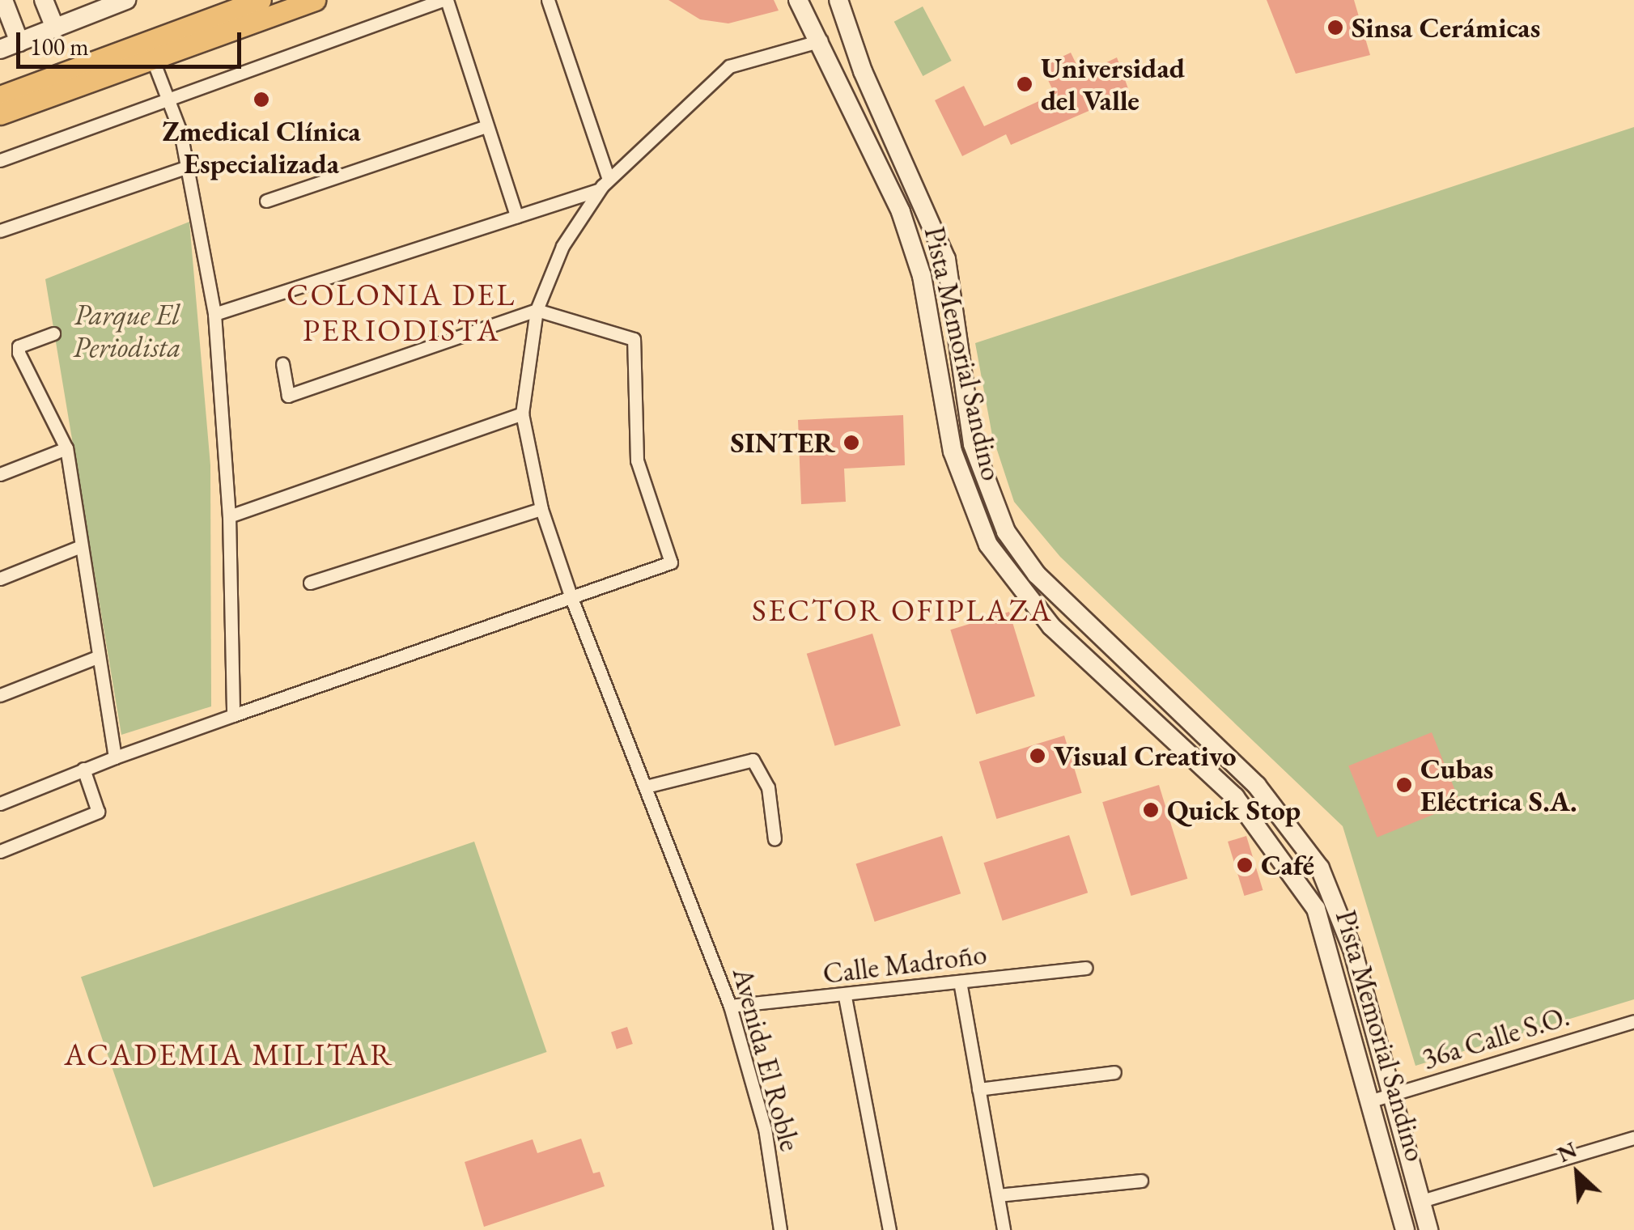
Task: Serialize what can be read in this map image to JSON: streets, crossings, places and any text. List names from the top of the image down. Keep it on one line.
{"streets":{"main road":["Pista Memorial Sandino"],"street":["Calle Madroño","36a Calle S.O.","Avenida El Roble"]},"crossings":[["Pista Memorial Sandino","36a Calle S.O."],["Pista Memorial Sandino","Avenida El Roble"],["Calle Madroño","Avenida El Roble"]],"districts":["COLONIA DEL PERIODISTA","SECTOR OFIPLAZA","ACADEMIA MILITAR"],"parks":["Parque El Periodista"],"places":["Sinsa Cerámicas","Universidad del Valle","Zmedical Clínica Especializada","SINTER","Visual Creativo","Cubas Eléctrica S.A.","Quick Stop","Café"],"scale_bar":"100 m","north":"top left"}
